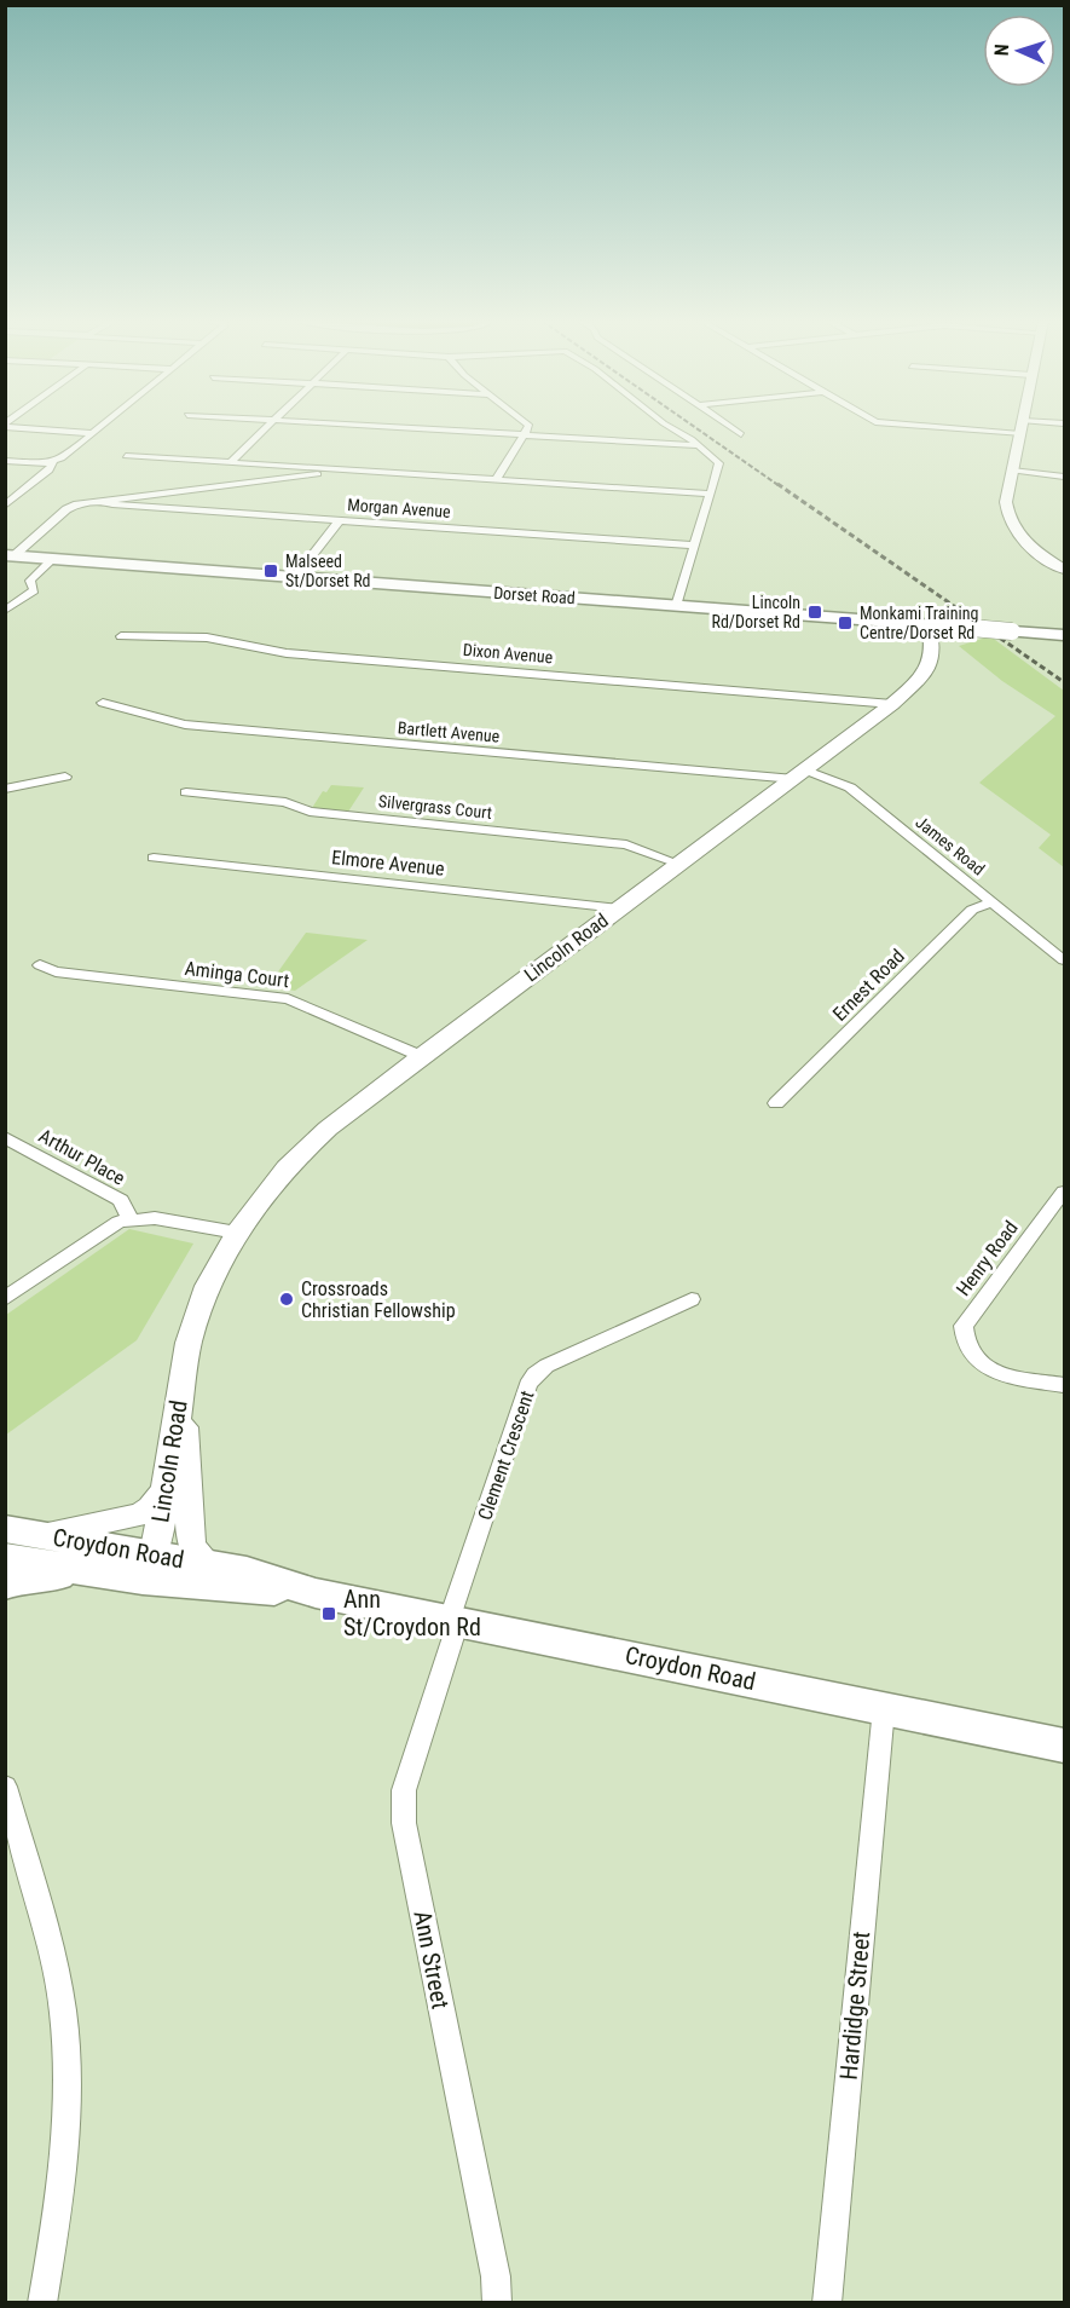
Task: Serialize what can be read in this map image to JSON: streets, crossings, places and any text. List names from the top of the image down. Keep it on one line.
{"streets":{"main road":["Dorset Road","Lincoln Road","Croydon Road"],"street":["Morgan Avenue","Dixon Avenue","Bartlett Avenue","Silvergrass Court","James Road","Elmore Avenue","Aminga Court","Ernest Road","Arthur Place","Henry Road","Clement Crescent","Ann Street","Hardidge Street"]},"crossings":[["Dorset Road","Lincoln Road"],["Dixon Avenue","Lincoln Road"],["Bartlett Avenue","James Road"],["Bartlett Avenue","Lincoln Road"],["Silvergrass Court","Lincoln Road"],["James Road","Lincoln Road"],["James Road","Ernest Road"],["Elmore Avenue","Lincoln Road"],["Lincoln Road","Aminga Court"],["Lincoln Road","Croydon Road"],["Clement Crescent","Croydon Road"],["Clement Crescent","Ann Street"],["Croydon Road","Ann Street"],["Croydon Road","Hardidge Street"]],"places":{"transit":["Malseed St/Dorset Rd","Lincoln Rd/Dorset Rd","Monkami Training Centre/Dorset Rd","Ann St/Croydon Rd"],"other":["Crossroads Christian Fellowship"]},"north":"left"}
